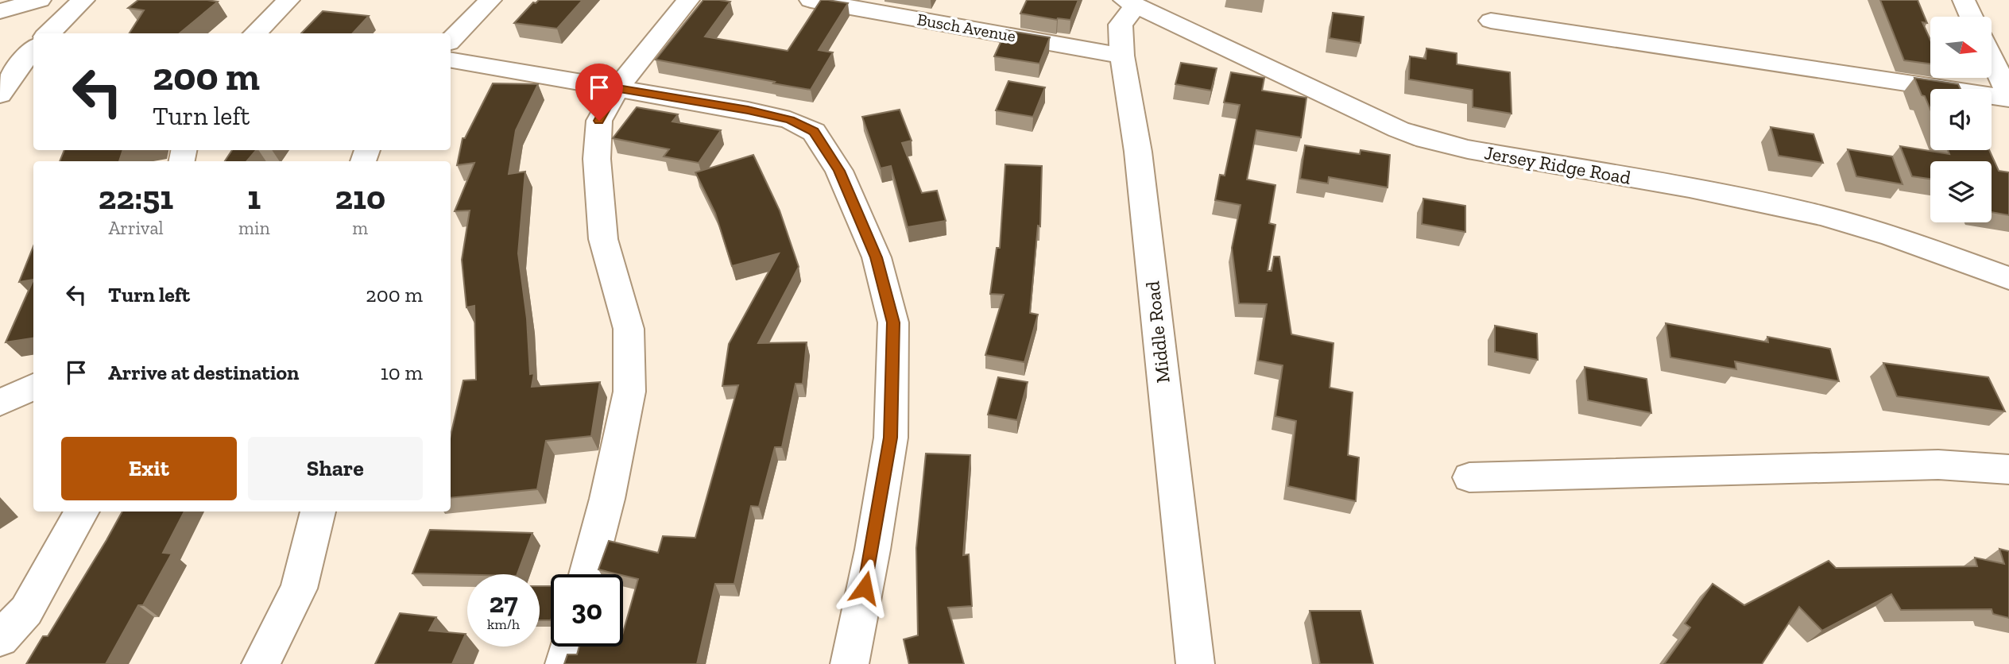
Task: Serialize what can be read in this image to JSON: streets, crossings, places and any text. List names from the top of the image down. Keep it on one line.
{"streets":{"street":["Busch Avenue","Jersey Ridge Road","Middle Road"]},"crossings":[["Busch Avenue","Middle Road"],["Jersey Ridge Road","Middle Road"]],"north":"right","page":{"turn":["200 m","Turn left"],"eta":["22:51","Arrival","1","min","210","m"],"list":[{"name":"Turn left","value":"200 m"},{"name":"Arrive at destination","value":"10 m"}],"buttons":["Exit","Share"],"speed":"27 km/h","limit":"30"}}
